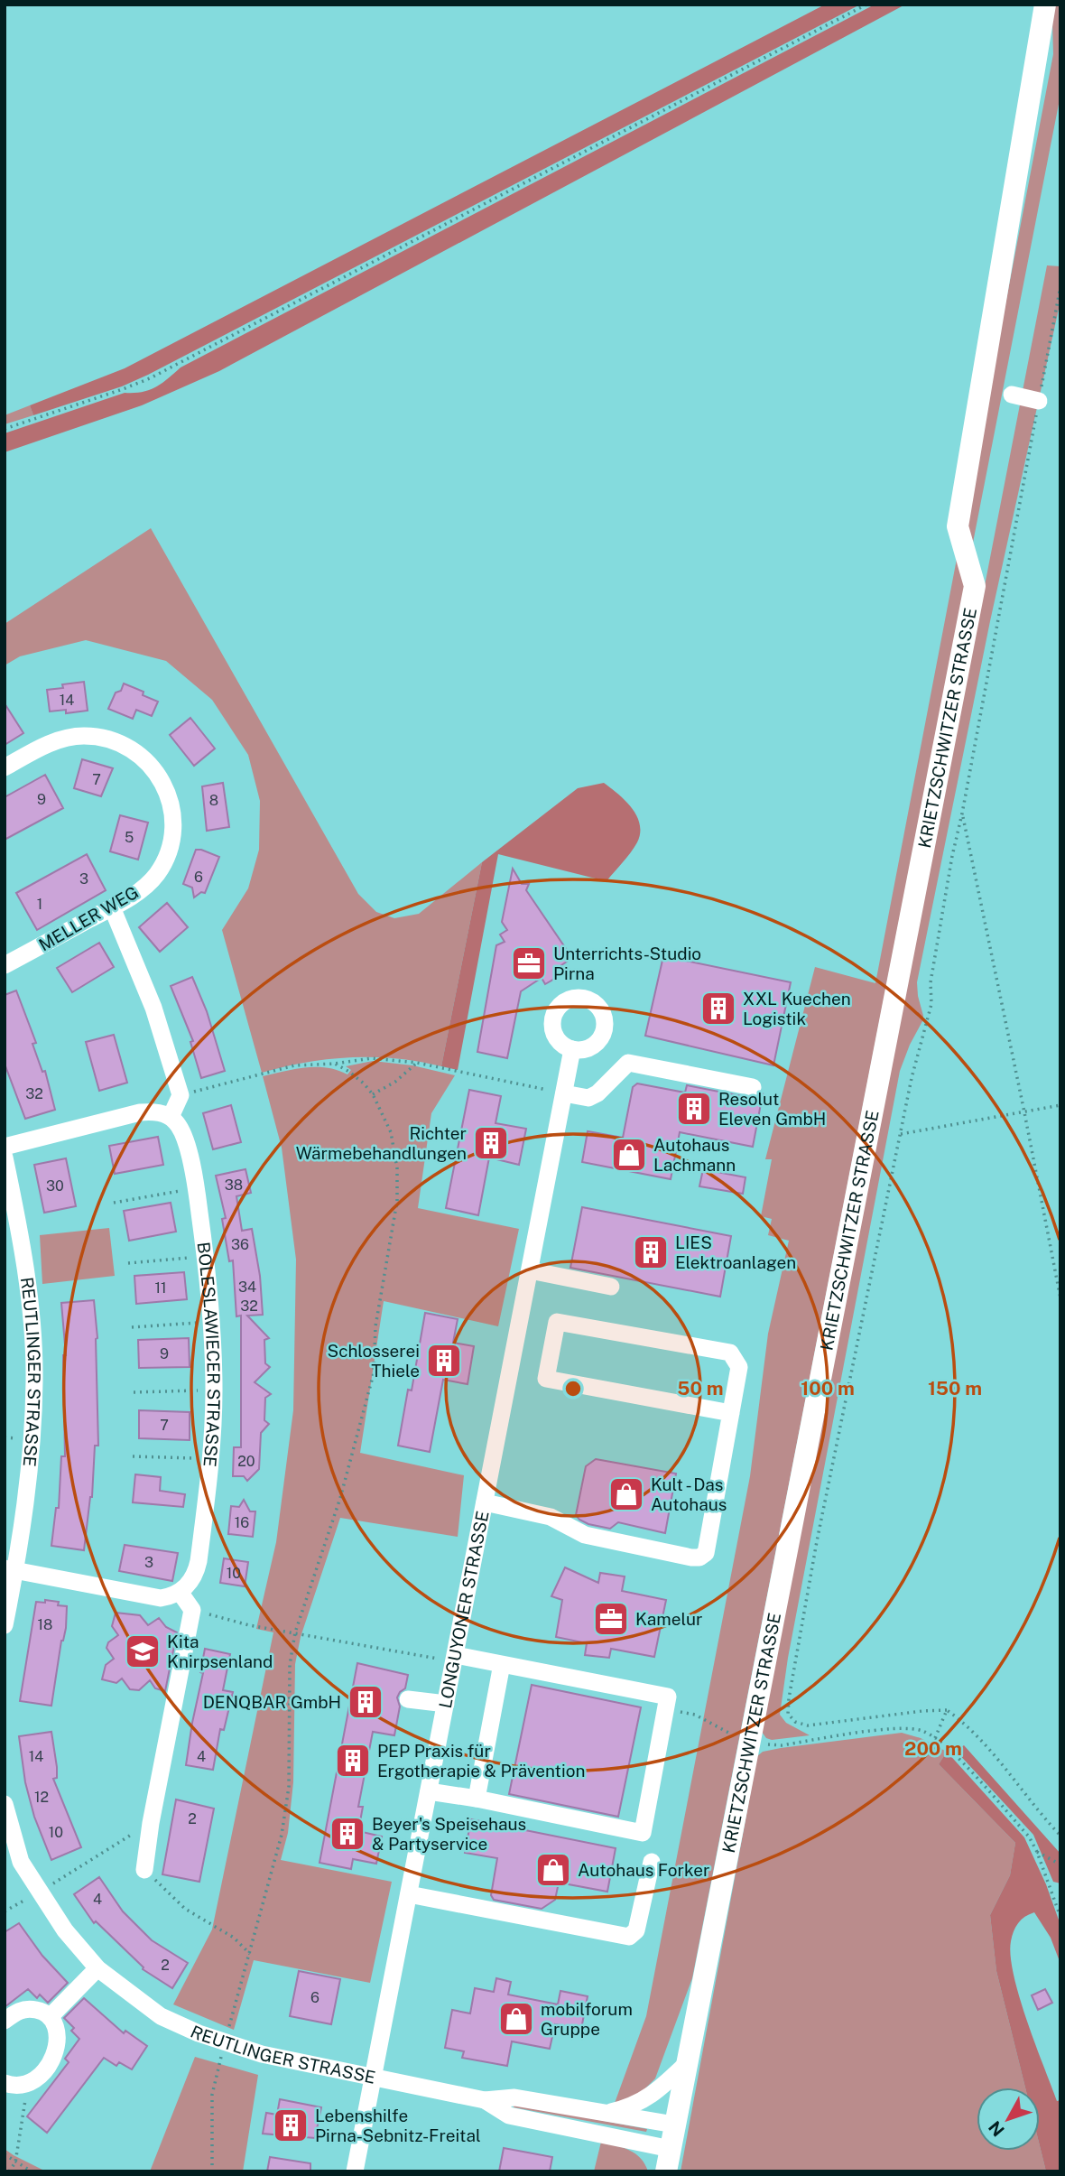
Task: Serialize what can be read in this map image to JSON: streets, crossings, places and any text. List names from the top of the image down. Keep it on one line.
{"streets":{"main road":["KRIETZSCHWITZER STRASSE"],"street":["MELLER WEG","BOLESLAWIECER STRASSE","REUTLINGER STRASSE","LONGUYONER STRASSE"]},"crossings":[["KRIETZSCHWITZER STRASSE","REUTLINGER STRASSE"],["REUTLINGER STRASSE","LONGUYONER STRASSE"]],"places":{"office":["Unterrichts-Studio Pirna","Kamelur"],"building":["XXL Kuechen Logistik","Resolut Eleven GmbH","Richter Wärmebehandlungen","LIES Elektroanlagen","Schlosserei Thiele","DENQBAR GmbH","PEP Praxis für Ergotherapie & Prävention","Beyer's Speisehaus & Partyservice","Lebenshilfe Pirna-Sebnitz-Freital"],"shop":["Autohaus Lachmann","Kult - Das Autohaus","Autohaus Forker","mobilforum Gruppe"],"school or university":["Kita Knirpsenland"]},"house_numbers":["14","7","9","8","5","6","3","1","32","38","30","36","34","11","32","9","7","20","16","3","10","18","14","4","12","2","10","4","2","6"],"north":"bottom left","rings":["50 m","100 m","150 m","200 m"]}
